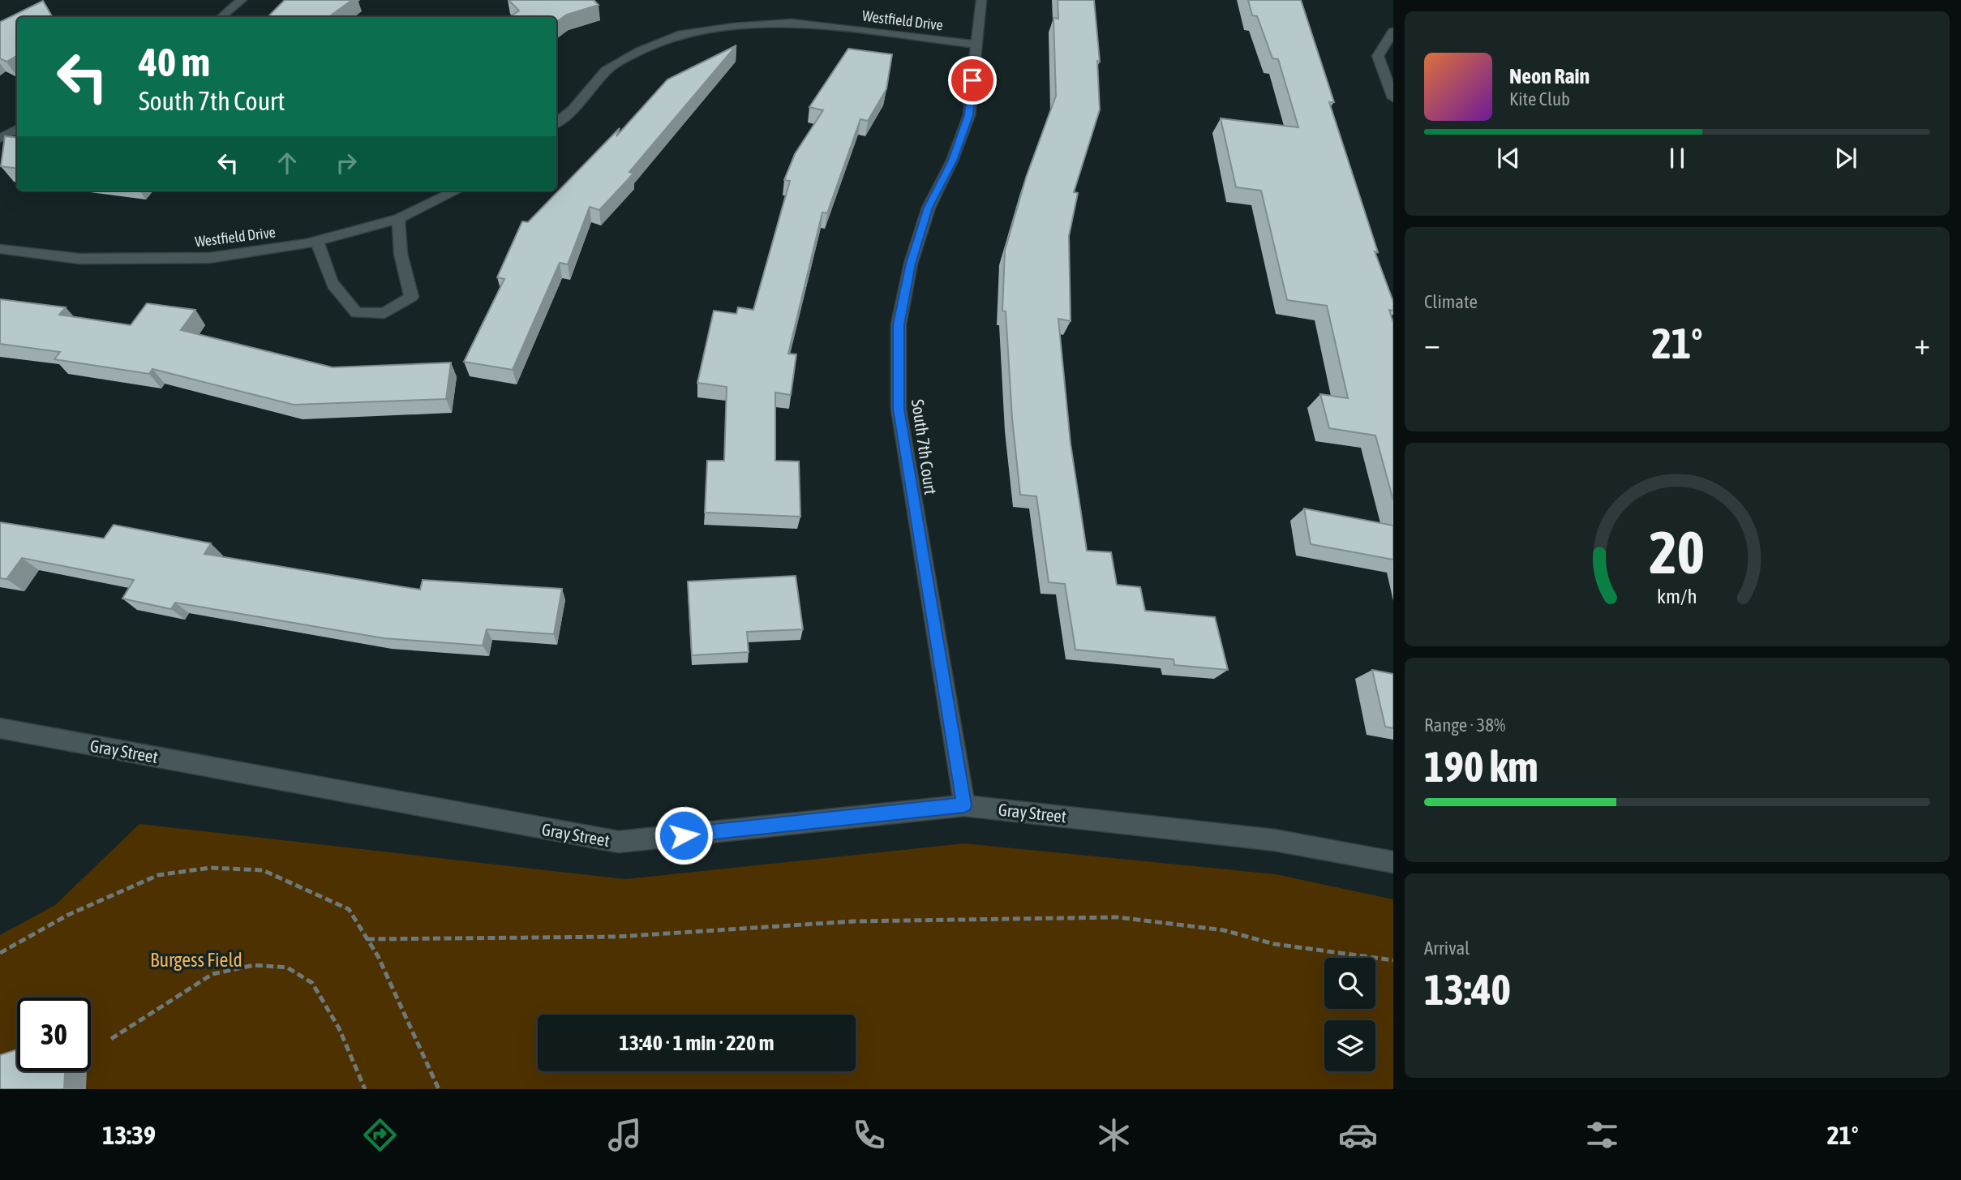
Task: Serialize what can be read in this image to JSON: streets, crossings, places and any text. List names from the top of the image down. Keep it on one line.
{"streets":{"street":["Westfield Drive","South 7th Court","Gray Street"]},"crossings":[["Westfield Drive","South 7th Court"],["South 7th Court","Gray Street"]],"parks":["Burgess Field"],"page":{"turn":["40 m","South 7th Court"],"song":["Neon Rain","Kite Club"],"tile":["Climate",["Range · 38%","190 km"],["Arrival","13:40"]],"heat":["−","21°","+"],"limit":"30","trip":"13:40 · 1 min · 220 m","tabs":["13:39","21°"],"gauge":["20","km/h"]}}
